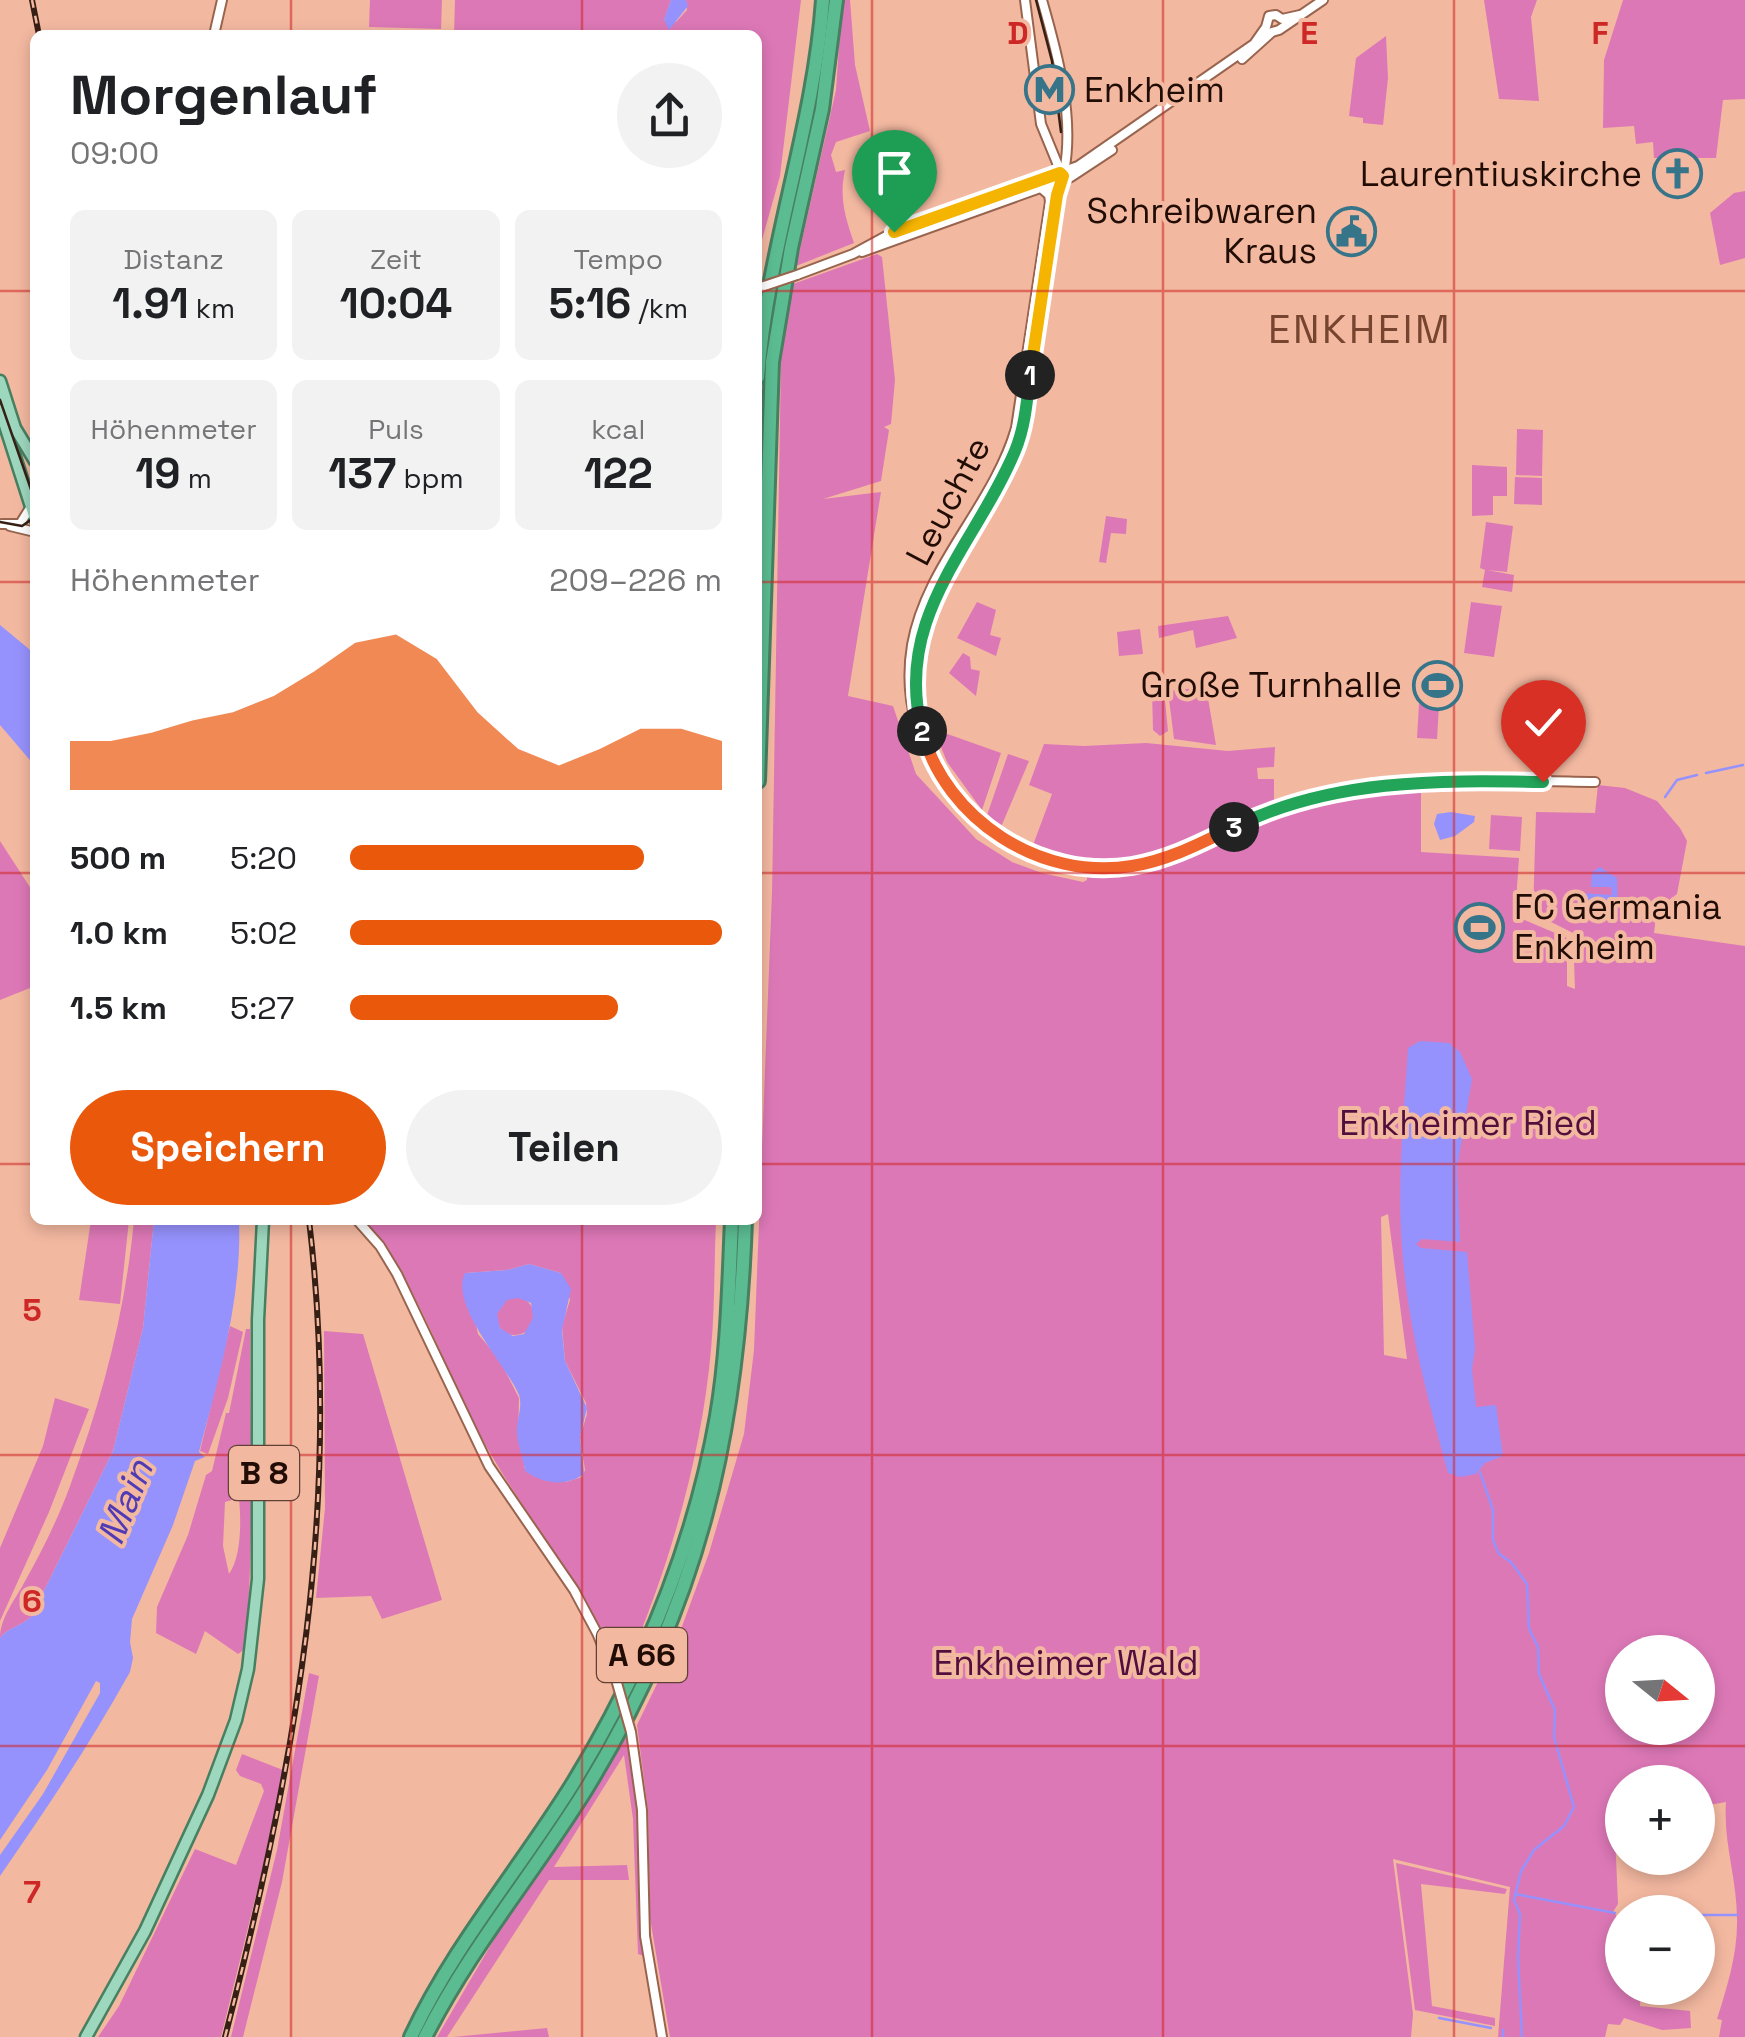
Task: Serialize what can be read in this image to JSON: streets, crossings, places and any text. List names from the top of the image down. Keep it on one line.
{"streets":{"highway":["A 66"],"main road":["B 8"],"street":["Leuchte"]},"districts":["ENKHEIM"],"water":["Main"],"parks":["Enkheimer Ried","Enkheimer Wald"],"places":{"metro station":["Enkheim"],"church":["Laurentiuskirche"],"public building":["Schreibwaren Kraus"],"sports":["Große Turnhalle","FC Germania Enkheim"]},"north":"right","page":{"heading":["Morgenlauf","09:00"],"stats":[["Distanz","1.91 km"],["Zeit","10:04"],["Tempo","5:16 /km"],["Höhenmeter","19 m"],["Puls","137 bpm"],["kcal","122"]],"pins":["1","2","3"],"chart":["Höhenmeter","209–226 m"],"list":[{"name":"500 m","note":"5:20"},{"name":"1.0 km","note":"5:02"},{"name":"1.5 km","note":"5:27"}],"buttons":["Speichern","Teilen"],"map_buttons":["+","−"]},"grid":{"columns":["D","E","F"],"rows":["5","6","7"]}}
